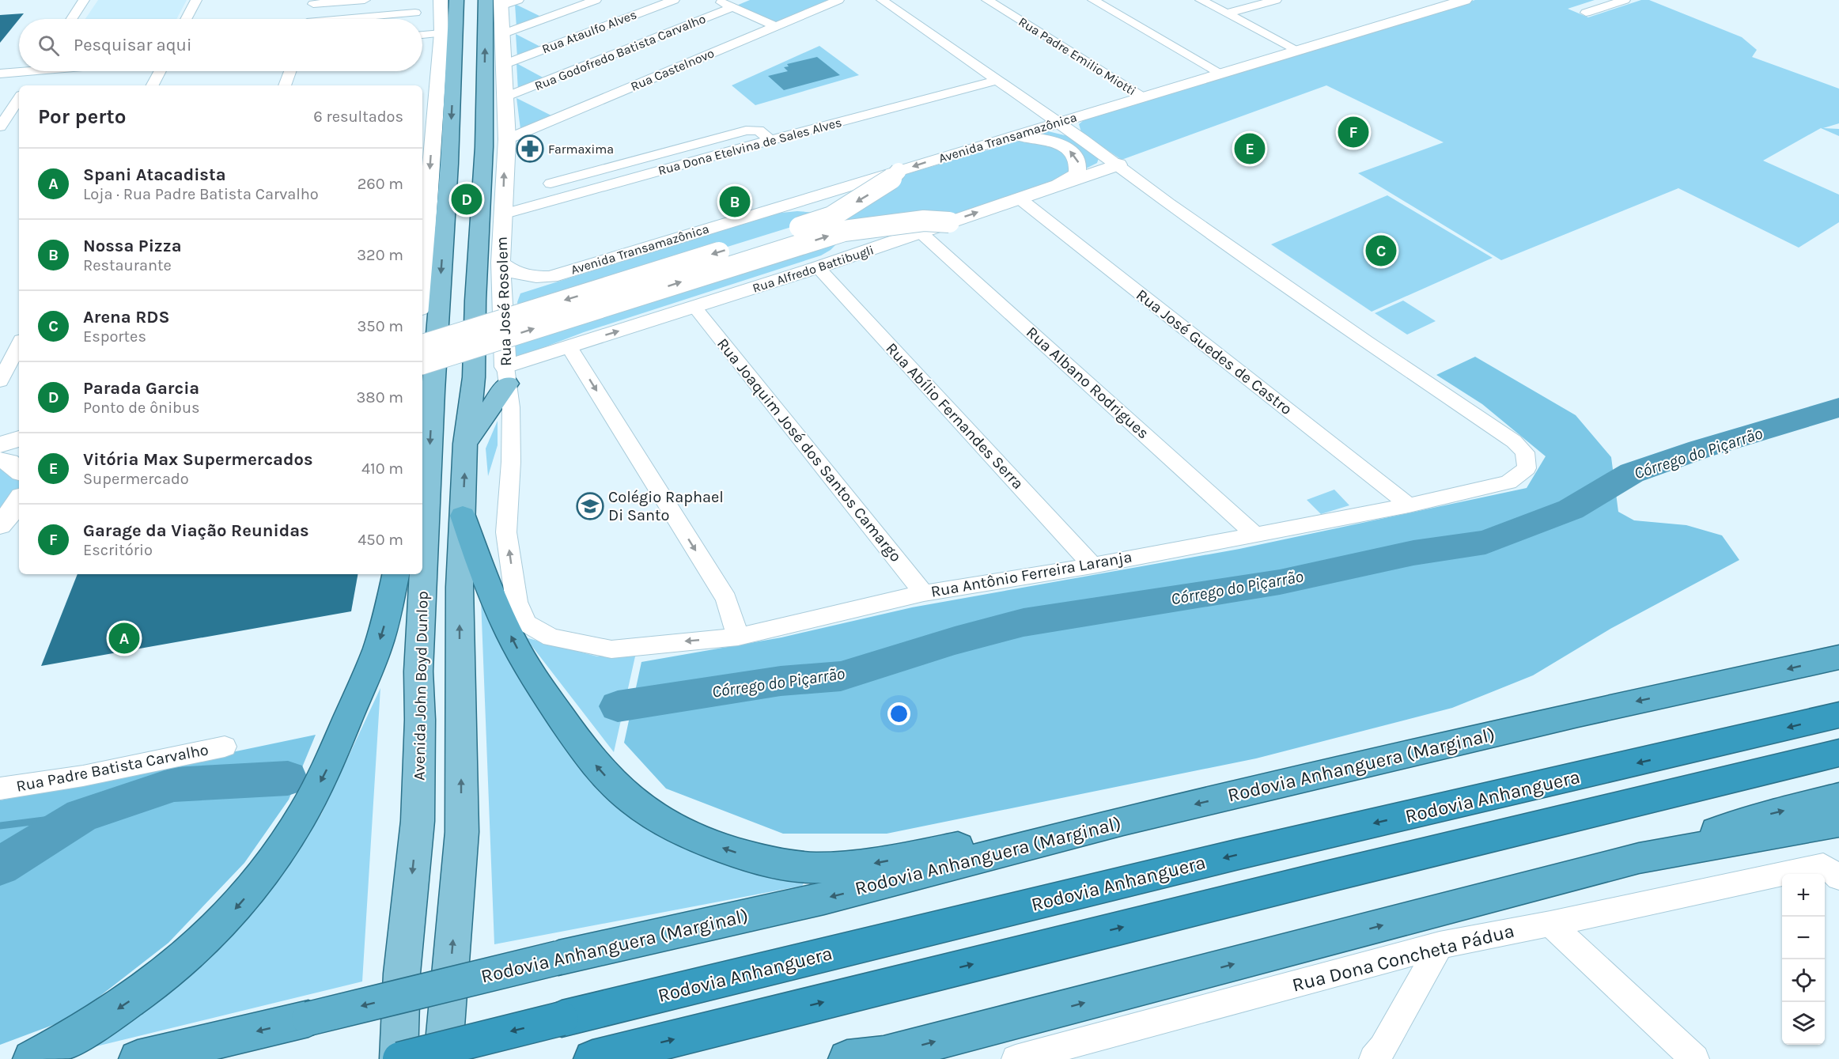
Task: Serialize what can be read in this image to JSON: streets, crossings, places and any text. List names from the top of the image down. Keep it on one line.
{"streets":{"highway":["Rodovia Anhanguera (Marginal)","Rodovia Anhanguera"],"main road":["Avenida John Boyd Dunlop"],"street":["Rua Ataulfo Alves","Rua Godofredo Batista Carvalho","Rua Padre Emilio Miotti","Rua Castelnovo","Avenida Transamazônica","Rua Dona Etelvina de Sales Alves","Rua Alfredo Battibugli","Rua José Rosolem","Rua José Guedes de Castro","Rua Albano Rodrigues","Rua Abílio Fernandes Serra","Rua Joaquim José dos Santos Camargo","Rua Antônio Ferreira Laranja","Rua Padre Batista Carvalho","Rua Dona Concheta Pádua"]},"crossings":[["Rua Ataulfo Alves","Rua José Rosolem"],["Rua Godofredo Batista Carvalho","Rua José Rosolem"],["Rua Padre Emilio Miotti","Avenida Transamazônica"],["Rua Castelnovo","Rua José Rosolem"],["Avenida Transamazônica","Rua José Rosolem"],["Rua Dona Etelvina de Sales Alves","Rua José Rosolem"],["Rua Alfredo Battibugli","Rua José Rosolem"],["Rua Alfredo Battibugli","Rua José Guedes de Castro"],["Rua Alfredo Battibugli","Rua Albano Rodrigues"],["Rua Alfredo Battibugli","Rua Abílio Fernandes Serra"],["Rua Alfredo Battibugli","Rua Joaquim José dos Santos Camargo"],["Rua Alfredo Battibugli","Rua Antônio Ferreira Laranja"],["Rua José Rosolem","Rua Antônio Ferreira Laranja"],["Rua José Guedes de Castro","Rua Antônio Ferreira Laranja"],["Rua Albano Rodrigues","Rua Antônio Ferreira Laranja"],["Rua Abílio Fernandes Serra","Rua Antônio Ferreira Laranja"],["Rua Joaquim José dos Santos Camargo","Rua Antônio Ferreira Laranja"],["Avenida John Boyd Dunlop","Rodovia Anhanguera"]],"one_way":["Rua José Rosolem"],"water":["Córrego do Piçarrão"],"places":{"pharmacy":["Farmaxima"],"school or university":["Colégio Raphael Di Santo"]},"page":{"search":"Pesquisar aqui","heading":["Por perto","6 resultados"],"pins":["F","E","D","B","C","A"],"list":[{"mark":"A","name":"Spani Atacadista","note":"Loja · Rua Padre Batista Carvalho","value":"260 m"},{"mark":"B","name":"Nossa Pizza","note":"Restaurante","value":"320 m"},{"mark":"C","name":"Arena RDS","note":"Esportes","value":"350 m"},{"mark":"D","name":"Parada Garcia","note":"Ponto de ônibus","value":"380 m"},{"mark":"E","name":"Vitória Max Supermercados","note":"Supermercado","value":"410 m"},{"mark":"F","name":"Garage da Viação Reunidas","note":"Escritório","value":"450 m"}],"map_buttons":["+","−"]}}
